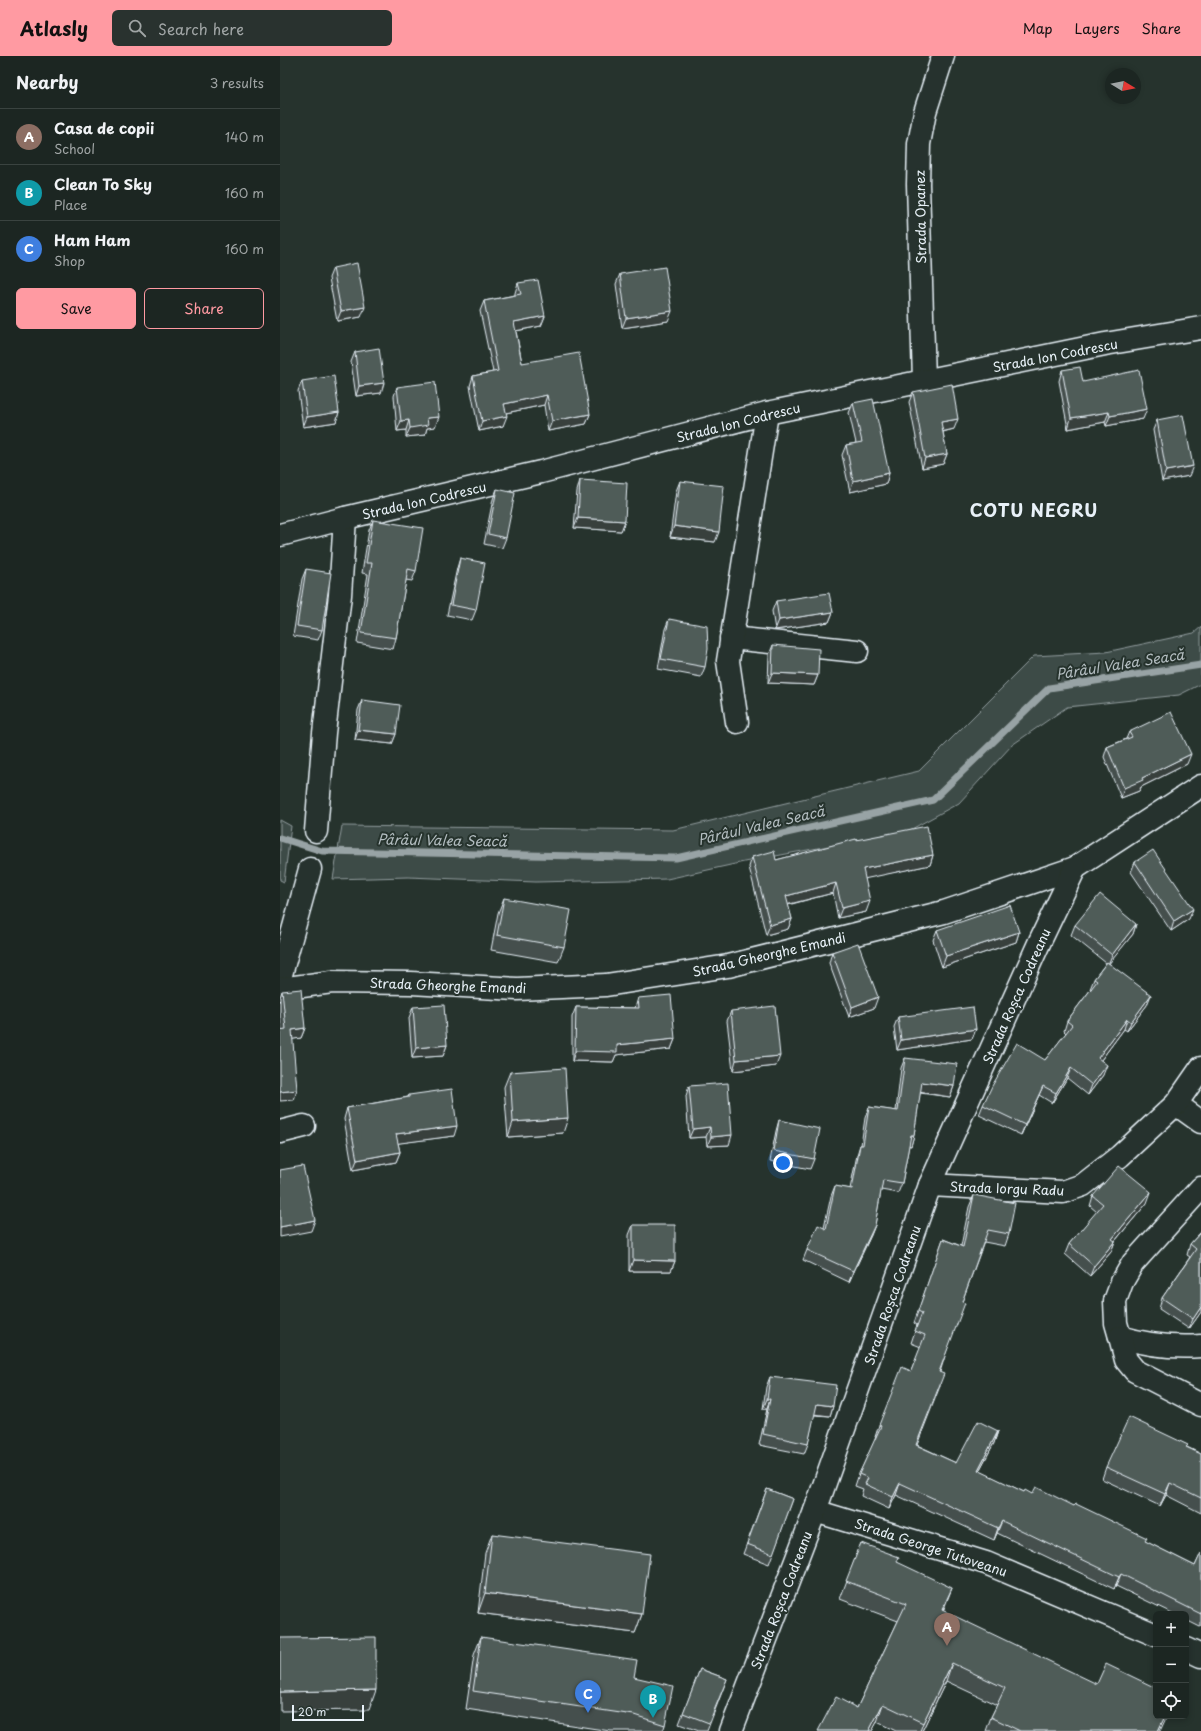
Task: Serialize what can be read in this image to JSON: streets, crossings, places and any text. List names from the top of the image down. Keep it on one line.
{"streets":{"street":["Strada Opanez","Strada Ion Codrescu","Strada Gheorghe Emandi","Strada Roșca Codreanu","Strada Iorgu Radu","Strada George Tutoveanu"]},"crossings":[["Strada Opanez","Strada Ion Codrescu"],["Strada Gheorghe Emandi","Strada Roșca Codreanu"],["Strada Roșca Codreanu","Strada Iorgu Radu"],["Strada Roșca Codreanu","Strada George Tutoveanu"]],"districts":["COTU NEGRU"],"water":["Pârâul Valea Seacă"],"scale_bar":"20 m","north":"right","page":{"header":"Atlasly","search":"Search here","nav":["Map","Layers","Share"],"heading":["Nearby","3 results"],"list":[{"mark":"A","name":"Casa de copii","note":"School","value":"140 m"},{"mark":"B","name":"Clean To Sky","note":"Place","value":"160 m"},{"mark":"C","name":"Ham Ham","note":"Shop","value":"160 m"}],"buttons":["Save","Share"],"map_buttons":["+","−"],"pins":["A","C","B"],"scale":"20 m"}}
